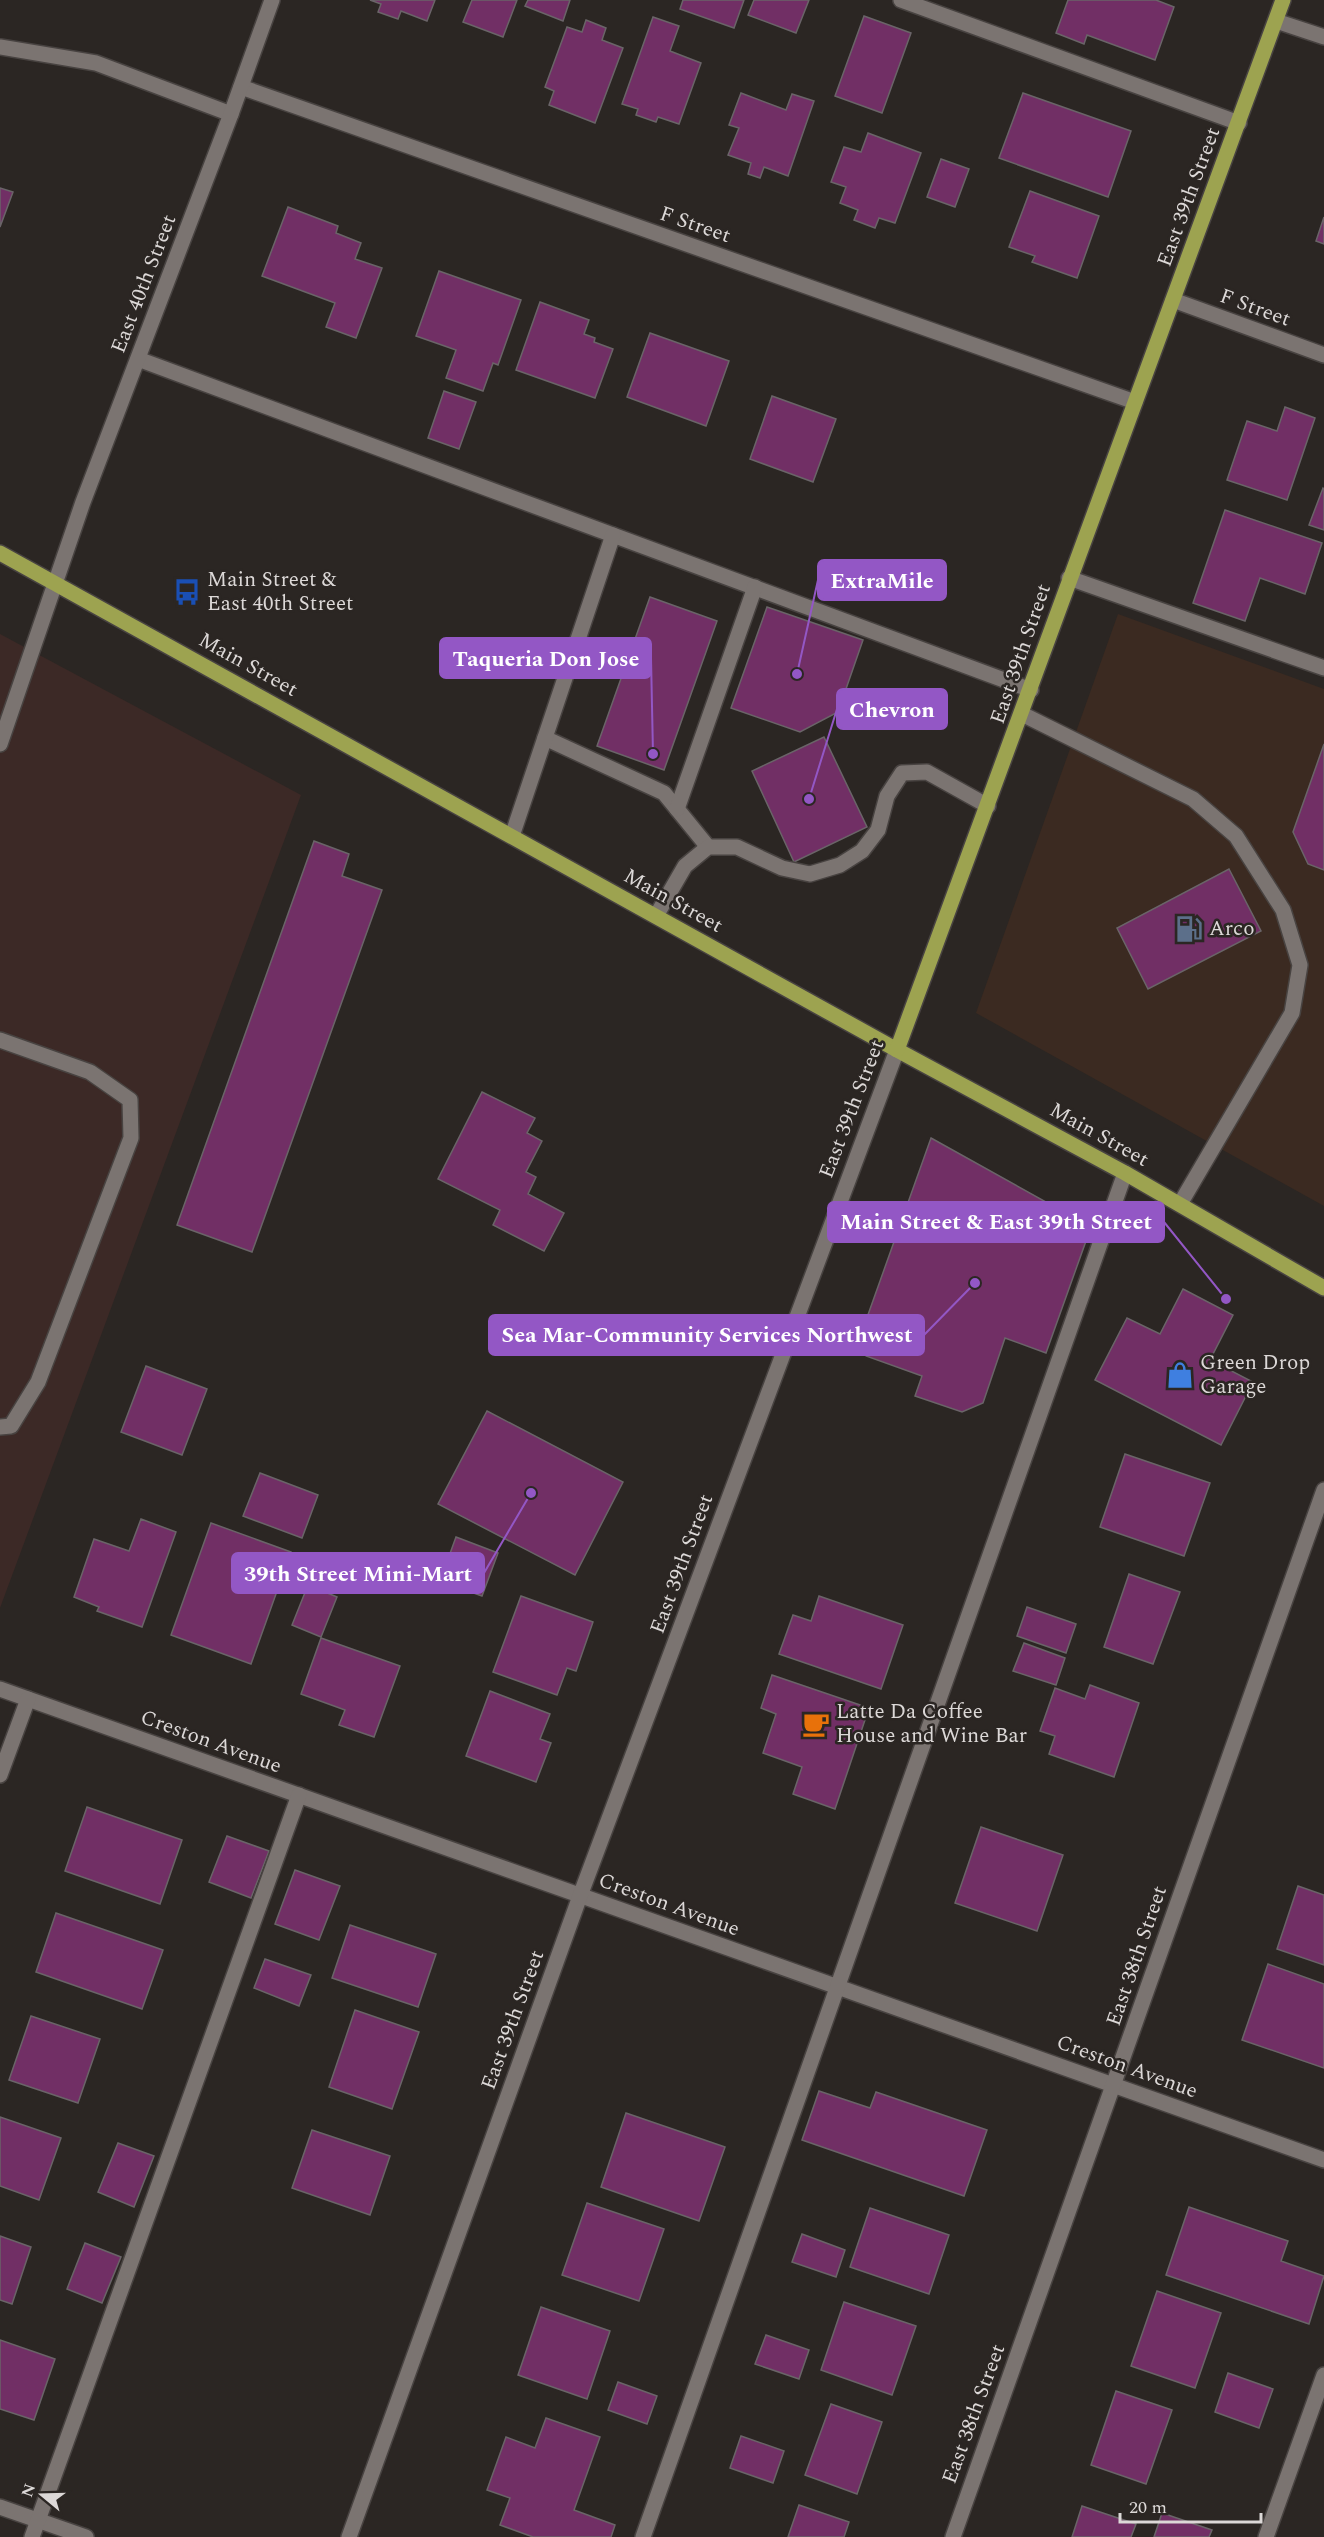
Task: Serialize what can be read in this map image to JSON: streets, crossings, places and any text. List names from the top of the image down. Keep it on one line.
{"streets":{"main road":["East 39th Street","Main Street"],"street":["F Street","East 40th Street","Creston Avenue","East 38th Street"]},"crossings":[["East 39th Street","F Street"],["East 39th Street","Main Street"],["East 39th Street","Creston Avenue"],["F Street","East 40th Street"],["East 40th Street","Main Street"],["Creston Avenue","East 38th Street"]],"places":{"bus stop":["Main Street & East 40th Street"],"other":["ExtraMile","Taqueria Don Jose","Chevron","Sea Mar-Community Services Northwest","Main Street & East 39th Street","39th Street Mini-Mart"],"fuel station":["Arco"],"shop":["Green Drop Garage"],"cafe":["Latte Da Coffee House and Wine Bar"]},"scale_bar":"20 m","north":"left"}
